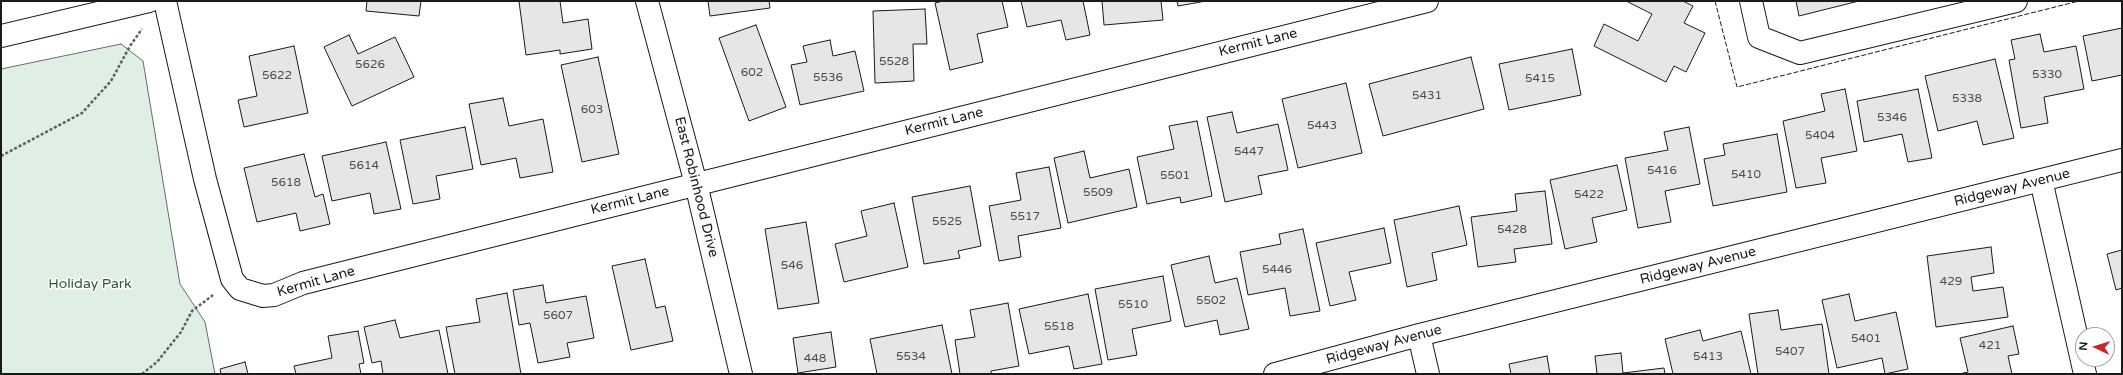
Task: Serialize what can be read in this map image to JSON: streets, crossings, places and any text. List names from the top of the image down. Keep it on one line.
{"streets":{"street":["Kermit Lane","East Robinhood Drive","Ridgeway Avenue"]},"crossings":[["Kermit Lane","East Robinhood Drive"]],"parks":["Holiday Park"],"house_numbers":["5528","5626","602","5330","5622","5536","5415","5431","5338","603","5346","5443","5404","5447","5614","5416","5410","5501","5618","5509","5422","5517","5525","5428","546","5446","429","5502","5510","5607","5518","5401","421","5407","5534","5413","448"],"north":"left"}
